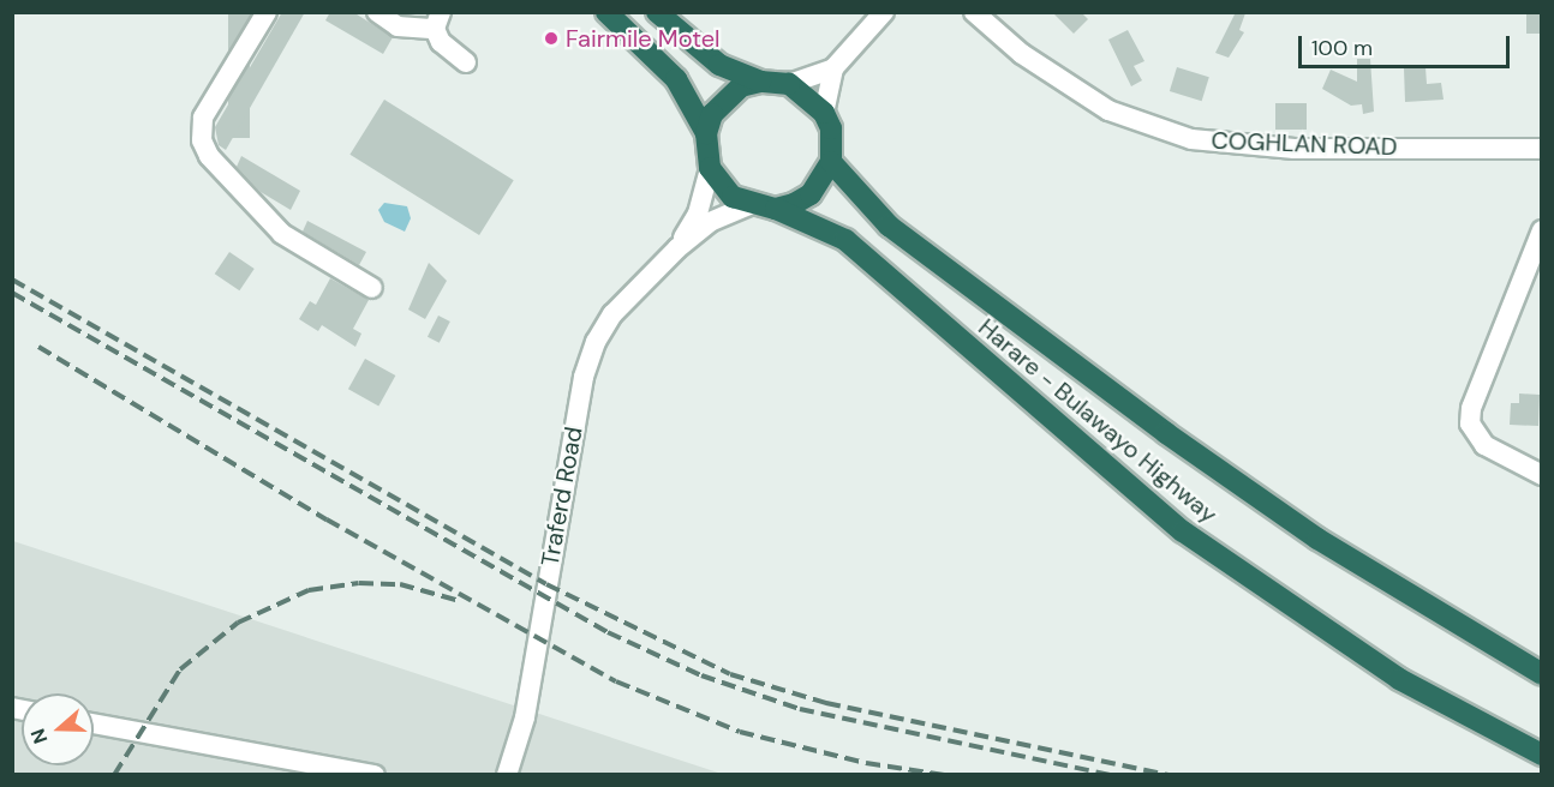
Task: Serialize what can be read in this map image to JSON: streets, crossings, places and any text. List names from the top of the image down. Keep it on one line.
{"streets":{"highway":["Harare - Bulawayo Highway"],"street":["COGHLAN ROAD","Traferd Road"]},"crossings":[["Harare - Bulawayo Highway","Traferd Road"]],"places":["Fairmile Motel"],"scale_bar":"100 m","north":"left"}
